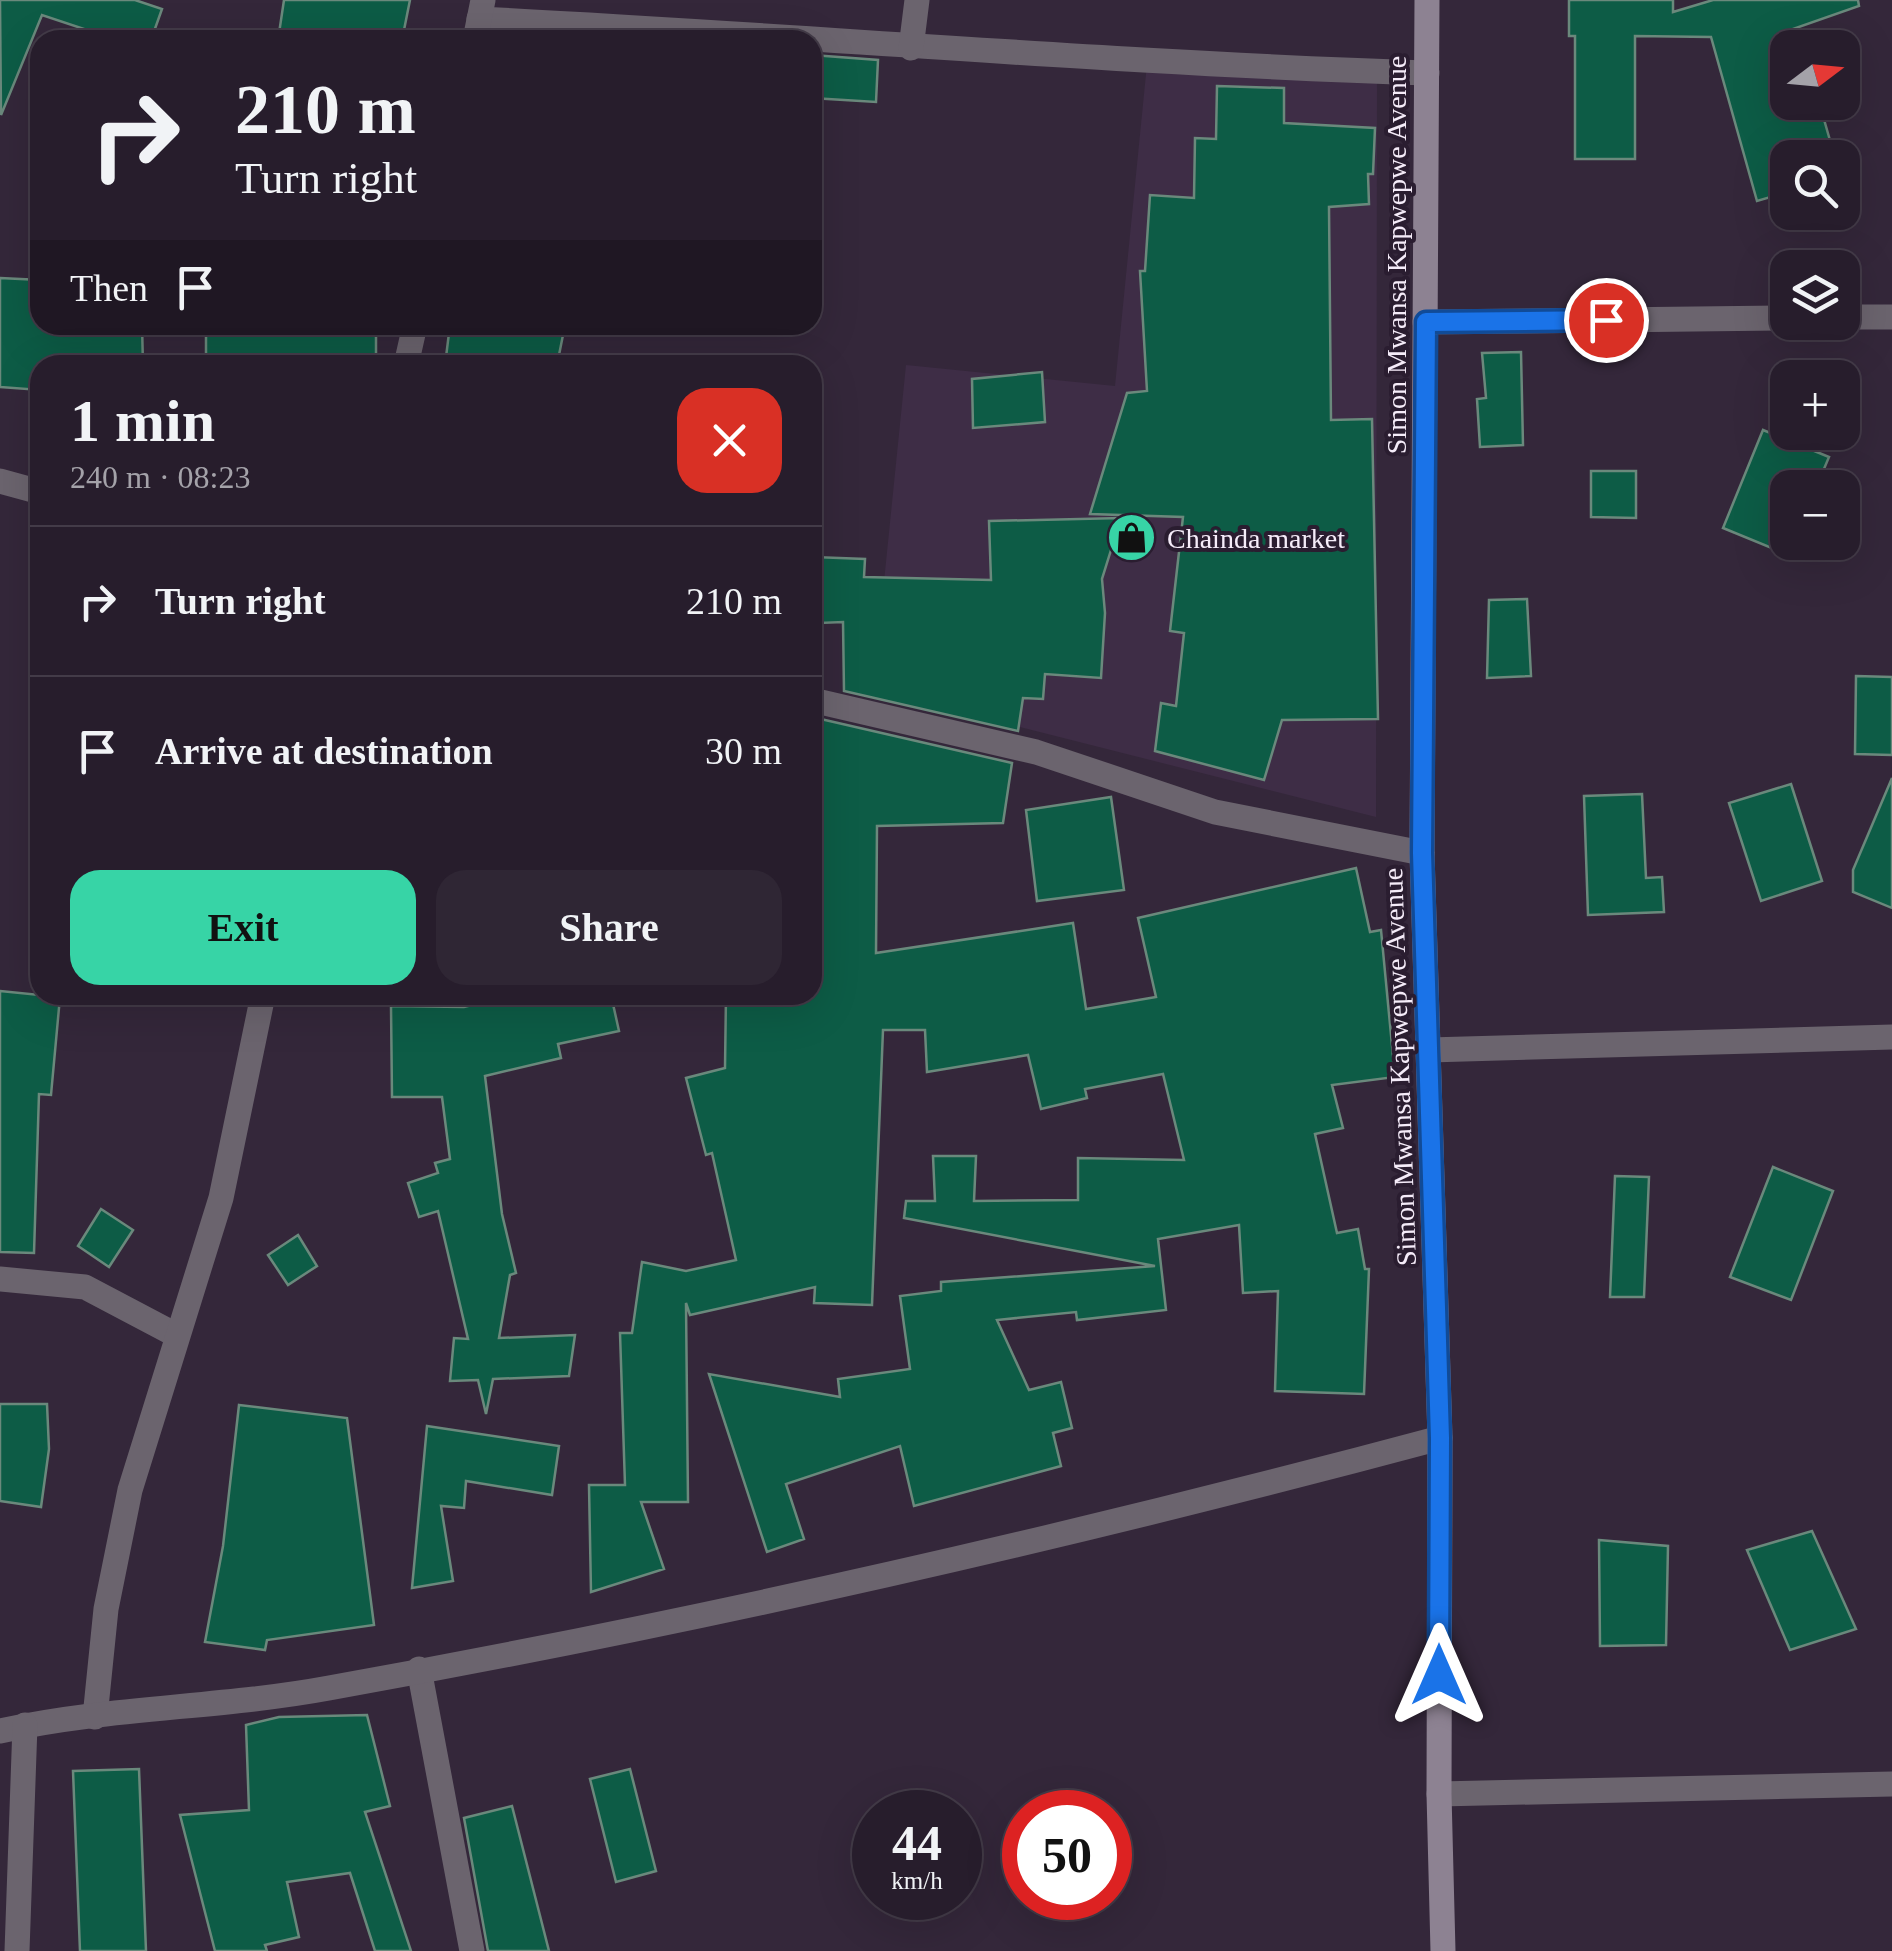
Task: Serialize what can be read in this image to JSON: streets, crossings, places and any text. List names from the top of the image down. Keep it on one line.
{"streets":{"main road":["Simon Mwansa Kapwepwe Avenue"]},"places":{"shop":["Chainda market"]},"north":"right","page":{"map_buttons":["+","−"],"turn":["210 m","Turn right"],"then":"Then","heading":["1 min","240 m · 08:23"],"list":[{"name":"Turn right","value":"210 m"},{"name":"Arrive at destination","value":"30 m"}],"buttons":["Exit","Share"],"speed":"44 km/h","limit":"50"}}
